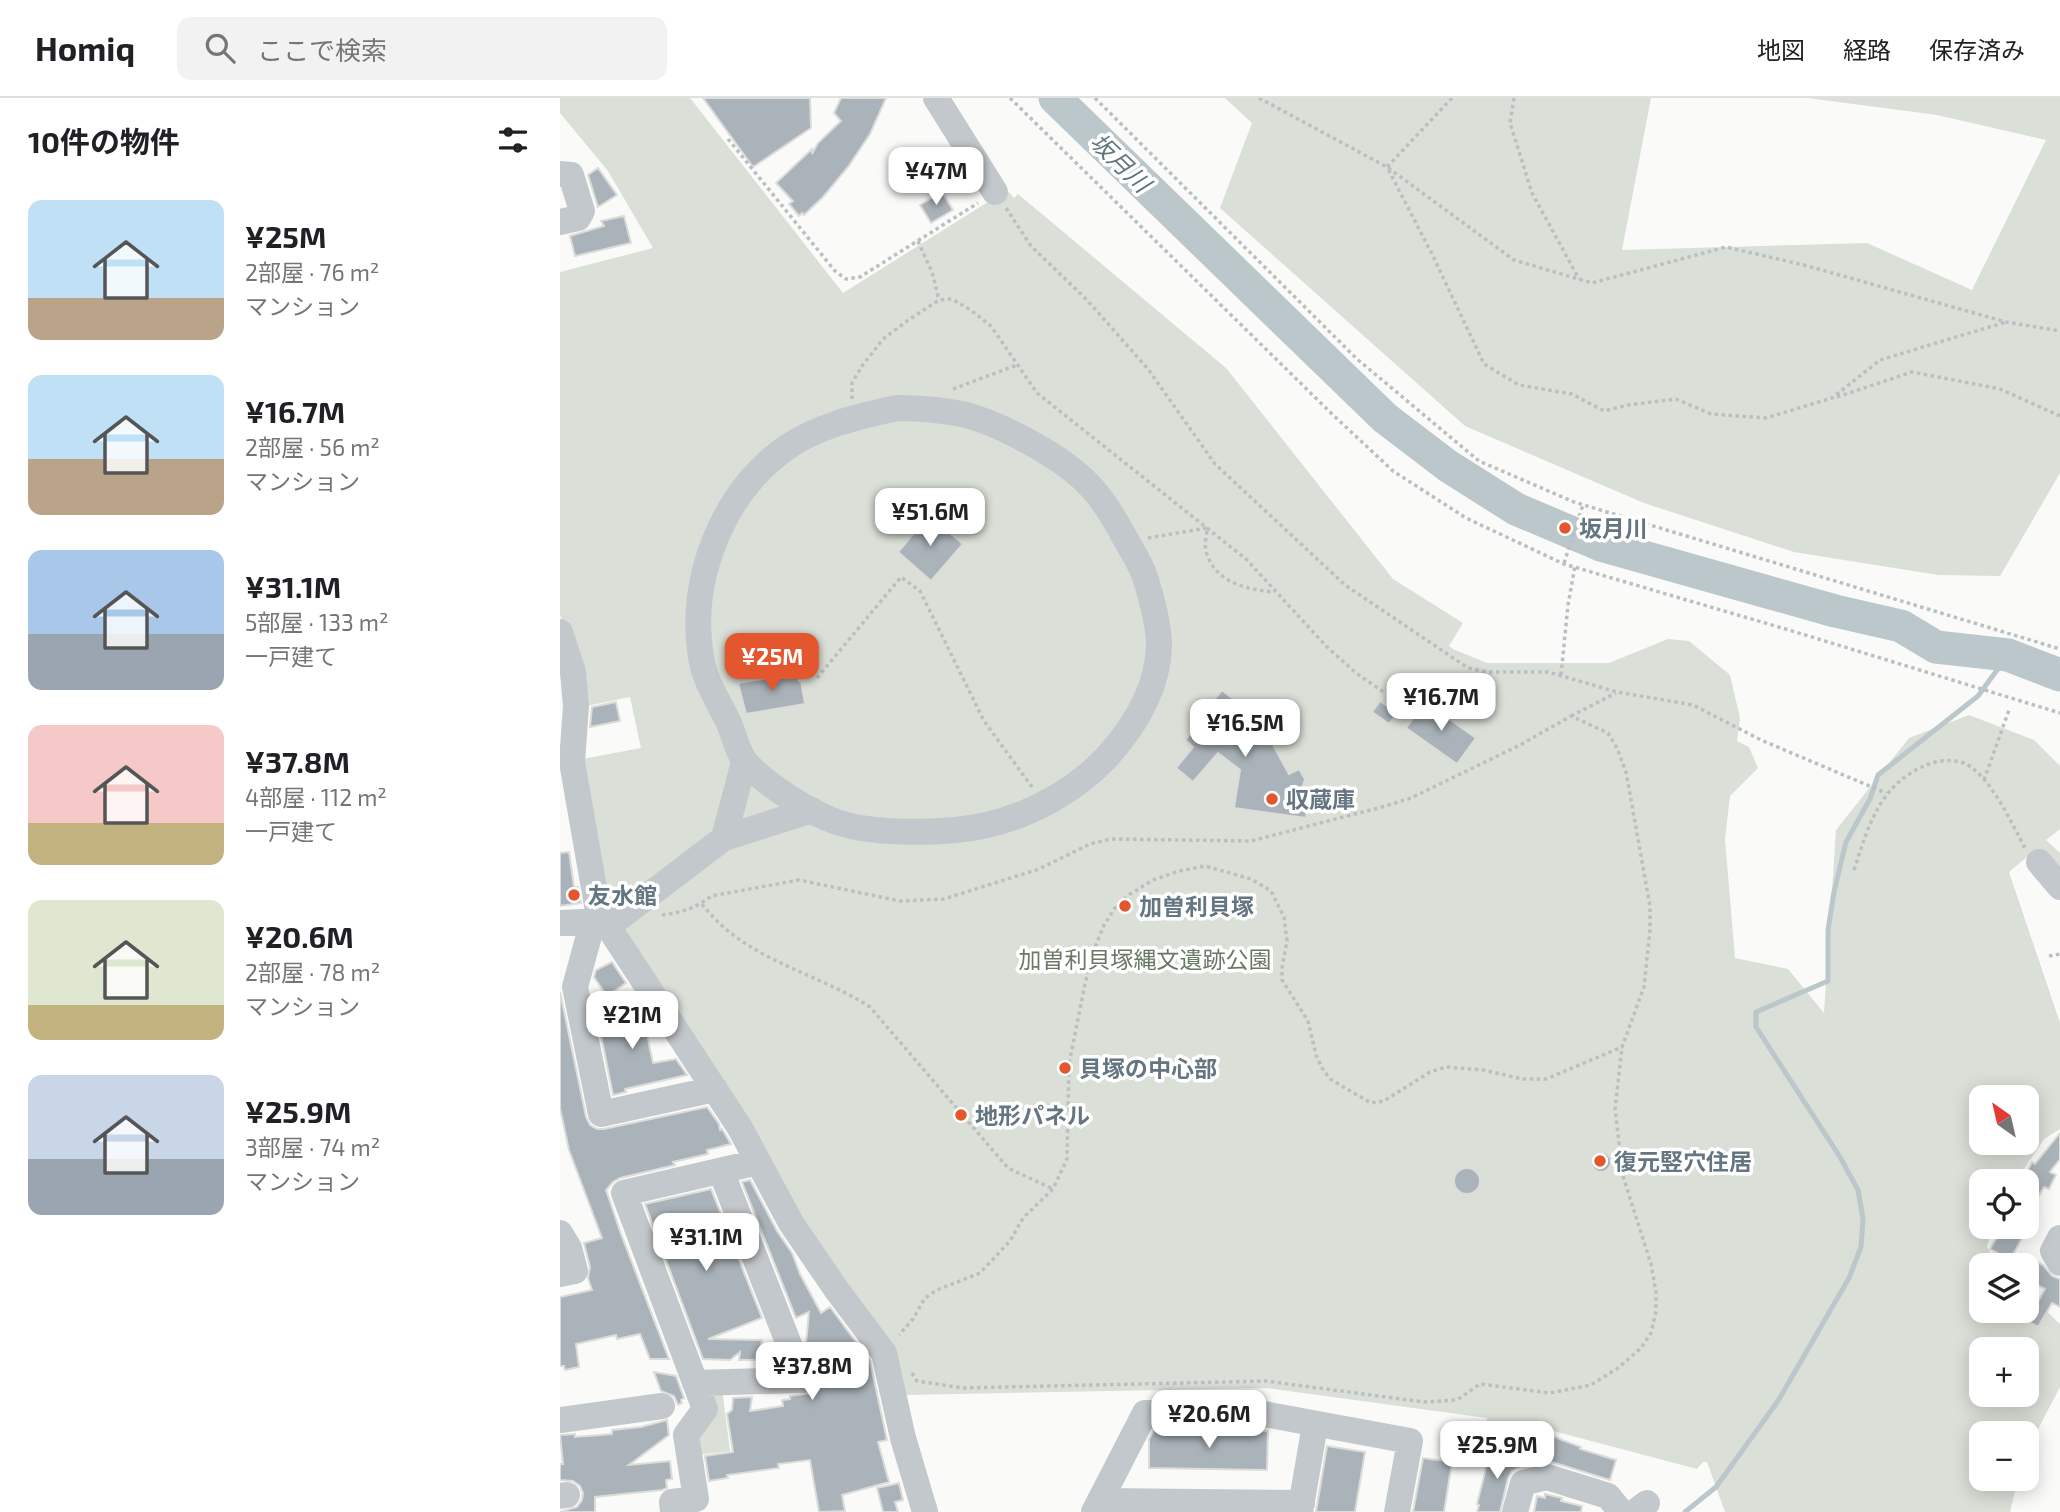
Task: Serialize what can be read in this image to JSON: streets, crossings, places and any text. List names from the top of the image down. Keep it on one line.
{"water":["坂月川"],"parks":["加曽利貝塚縄文遺跡公園"],"places":["坂月川","収蔵庫","友水館","加曽利貝塚","貝塚の中心部","地形パネル","復元竪穴住居"],"north":"top left","page":{"header":"Homiq","search":"ここで検索","nav":["地図","経路","保存済み"],"heading":"10件の物件","price":["¥47M","¥51.6M","¥25M","¥16.7M","¥16.5M","¥21M","¥31.1M","¥37.8M","¥20.6M","¥25.9M"],"list":[{"name":"¥25M","note":"2部屋 · 76 m² · マンション"},{"name":"¥16.7M","note":"2部屋 · 56 m² · マンション"},{"name":"¥31.1M","note":"5部屋 · 133 m² · 一戸建て"},{"name":"¥37.8M","note":"4部屋 · 112 m² · 一戸建て"},{"name":"¥20.6M","note":"2部屋 · 78 m² · マンション"},{"name":"¥25.9M","note":"3部屋 · 74 m² · マンション"}],"map_buttons":["+","−"]}}
